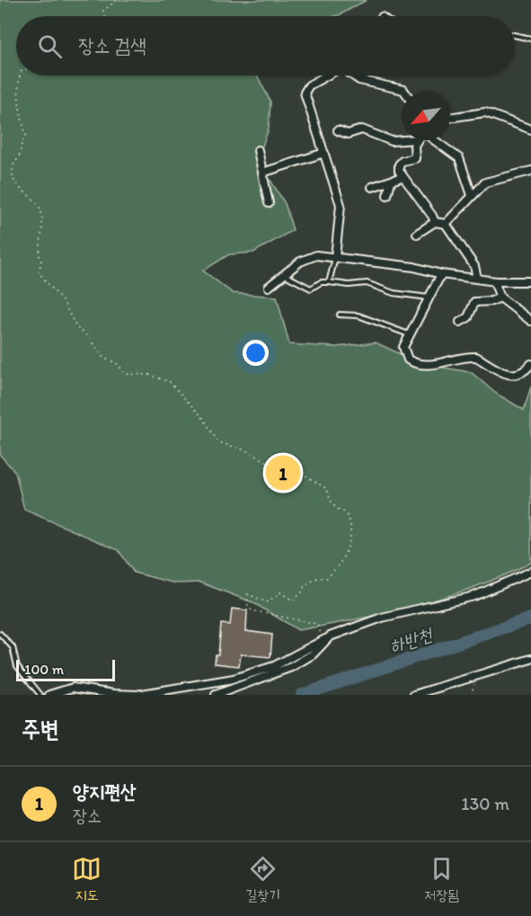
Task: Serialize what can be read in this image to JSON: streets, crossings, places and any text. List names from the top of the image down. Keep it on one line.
{"water":["하반천"],"scale_bar":"100 m","north":"bottom left","page":{"search":"장소 검색","pins":"1","scale":"100 m","heading":"주변","list":[{"mark":"1","name":"양지편산","note":"장소","value":"130 m"}],"nav":["지도","길찾기","저장됨"]}}
